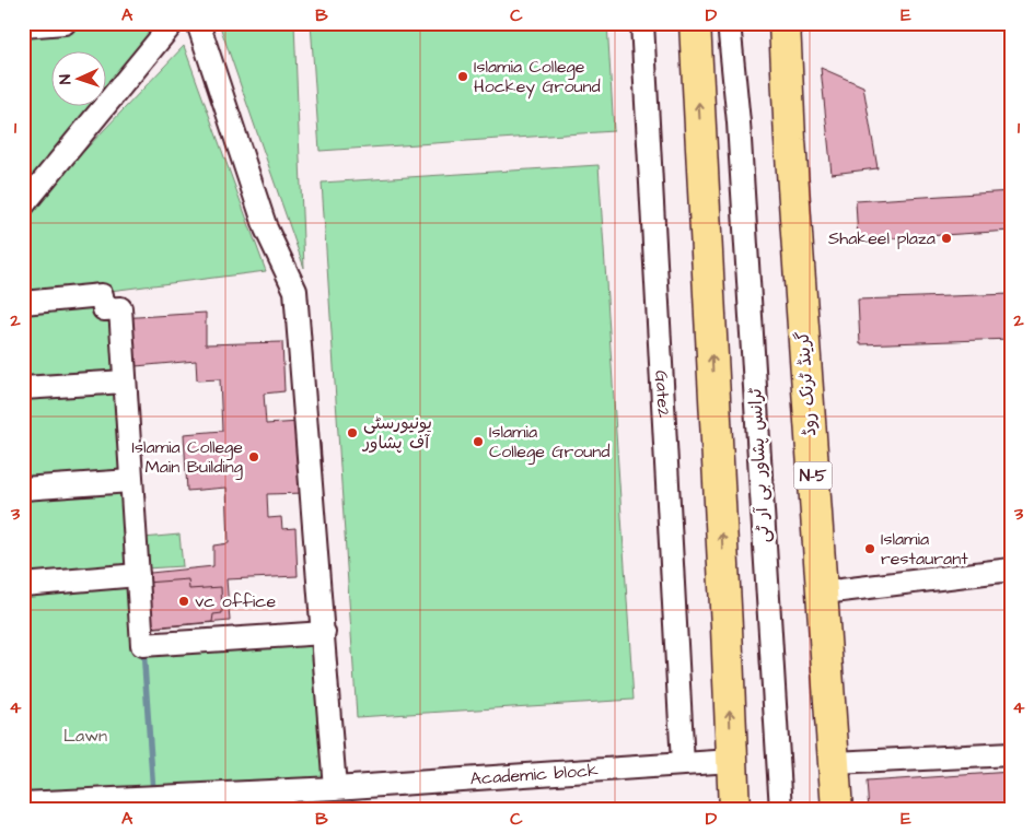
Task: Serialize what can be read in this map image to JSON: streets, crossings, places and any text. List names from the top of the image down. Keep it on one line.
{"streets":{"highway":["گرینڈ ٹرنک روڈ","N-5"],"street":["Gate2","ٹرانس پشاور بی آر ٹی","Academic block"]},"crossings":[["Gate2","Academic block"]],"parks":["Lawn"],"places":["Islamia College Hockey Ground","Shakeel plaza","یونیورسٹی آف پشاور","Islamia College Ground","Islamia College Main Building","Islamia restaurant","vc office"],"north":"left","grid":{"columns":["A","B","C","D","E"],"rows":["1","2","3","4"]}}
